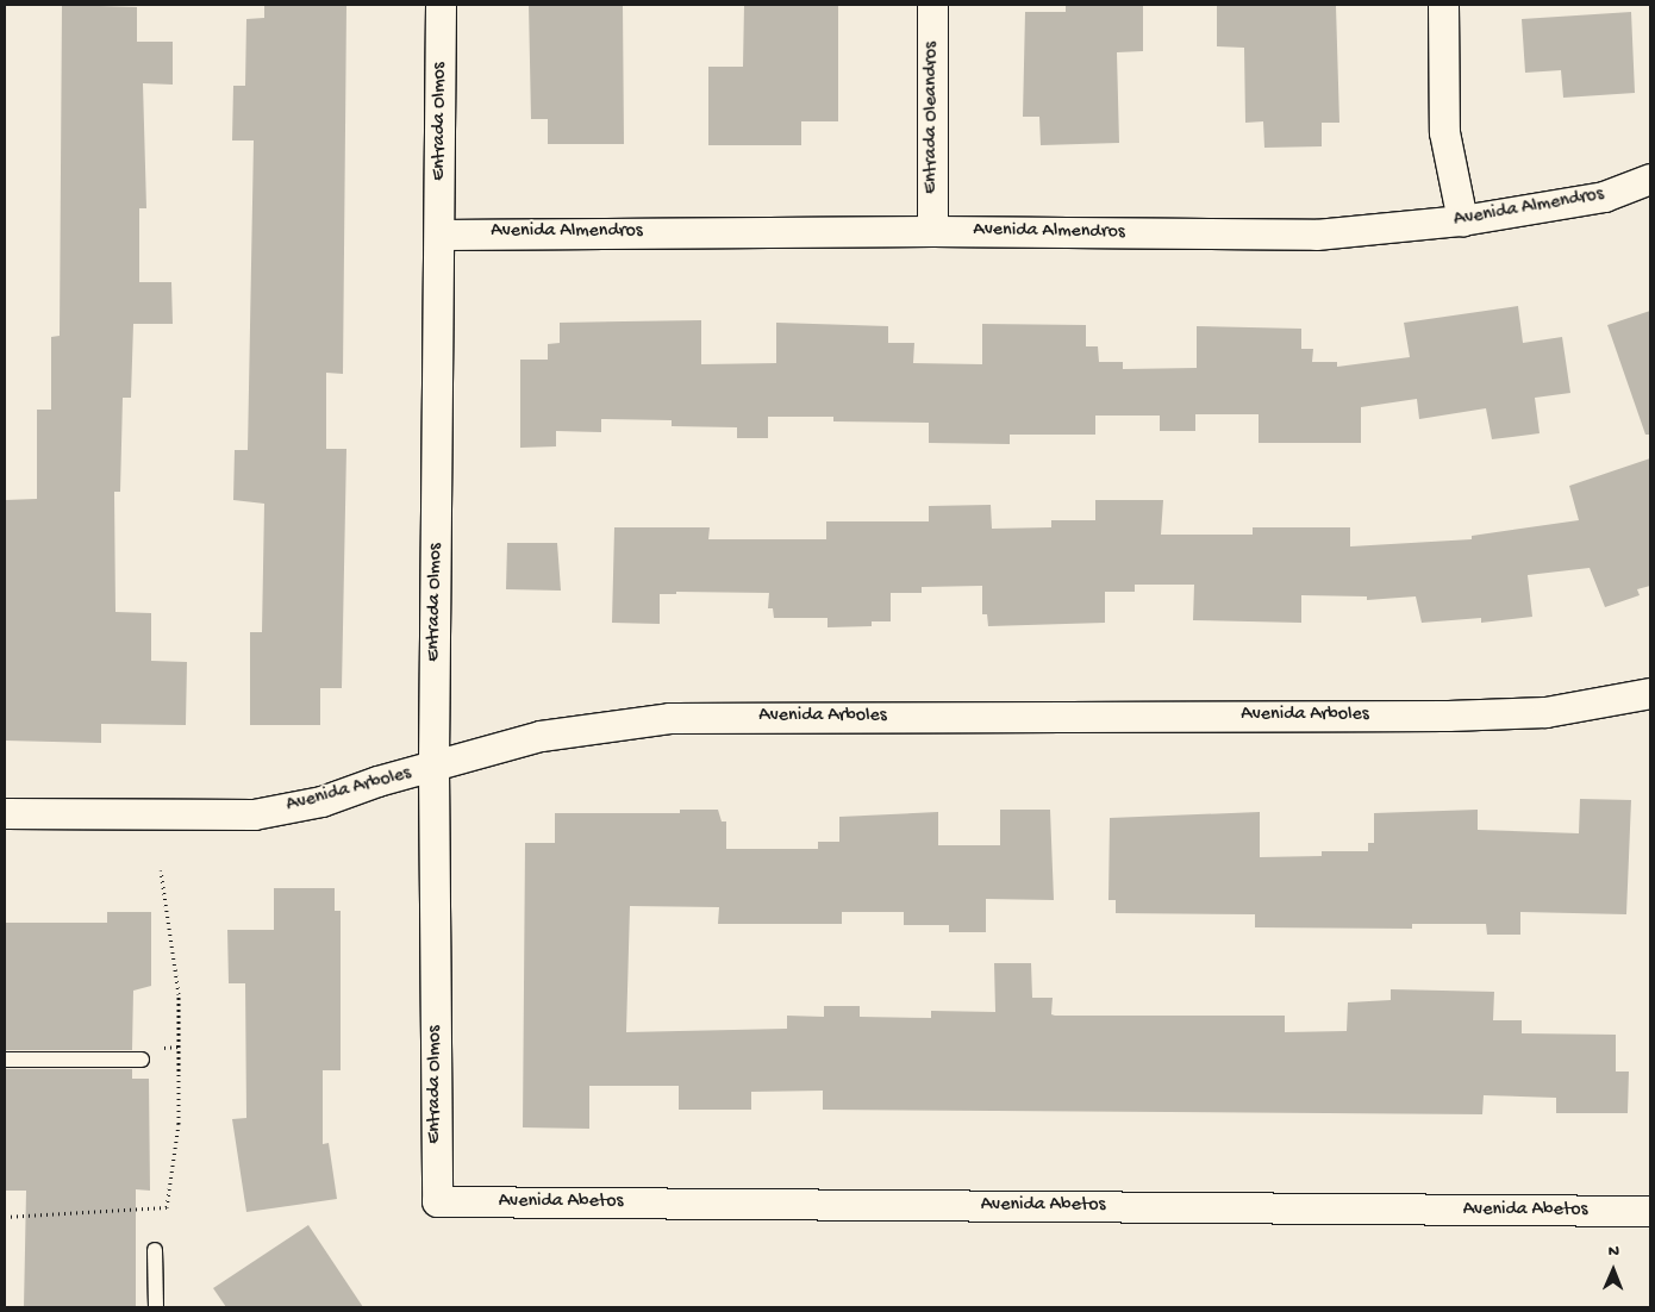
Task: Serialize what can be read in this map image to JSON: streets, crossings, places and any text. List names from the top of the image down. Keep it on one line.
{"streets":{"street":["Entrada Oleandros","Entrada Olmos","Avenida Almendros","Avenida Arboles","Avenida Abetos"]},"crossings":[["Entrada Oleandros","Avenida Almendros"],["Entrada Olmos","Avenida Almendros"],["Entrada Olmos","Avenida Arboles"],["Entrada Olmos","Avenida Abetos"]],"north":"top"}
